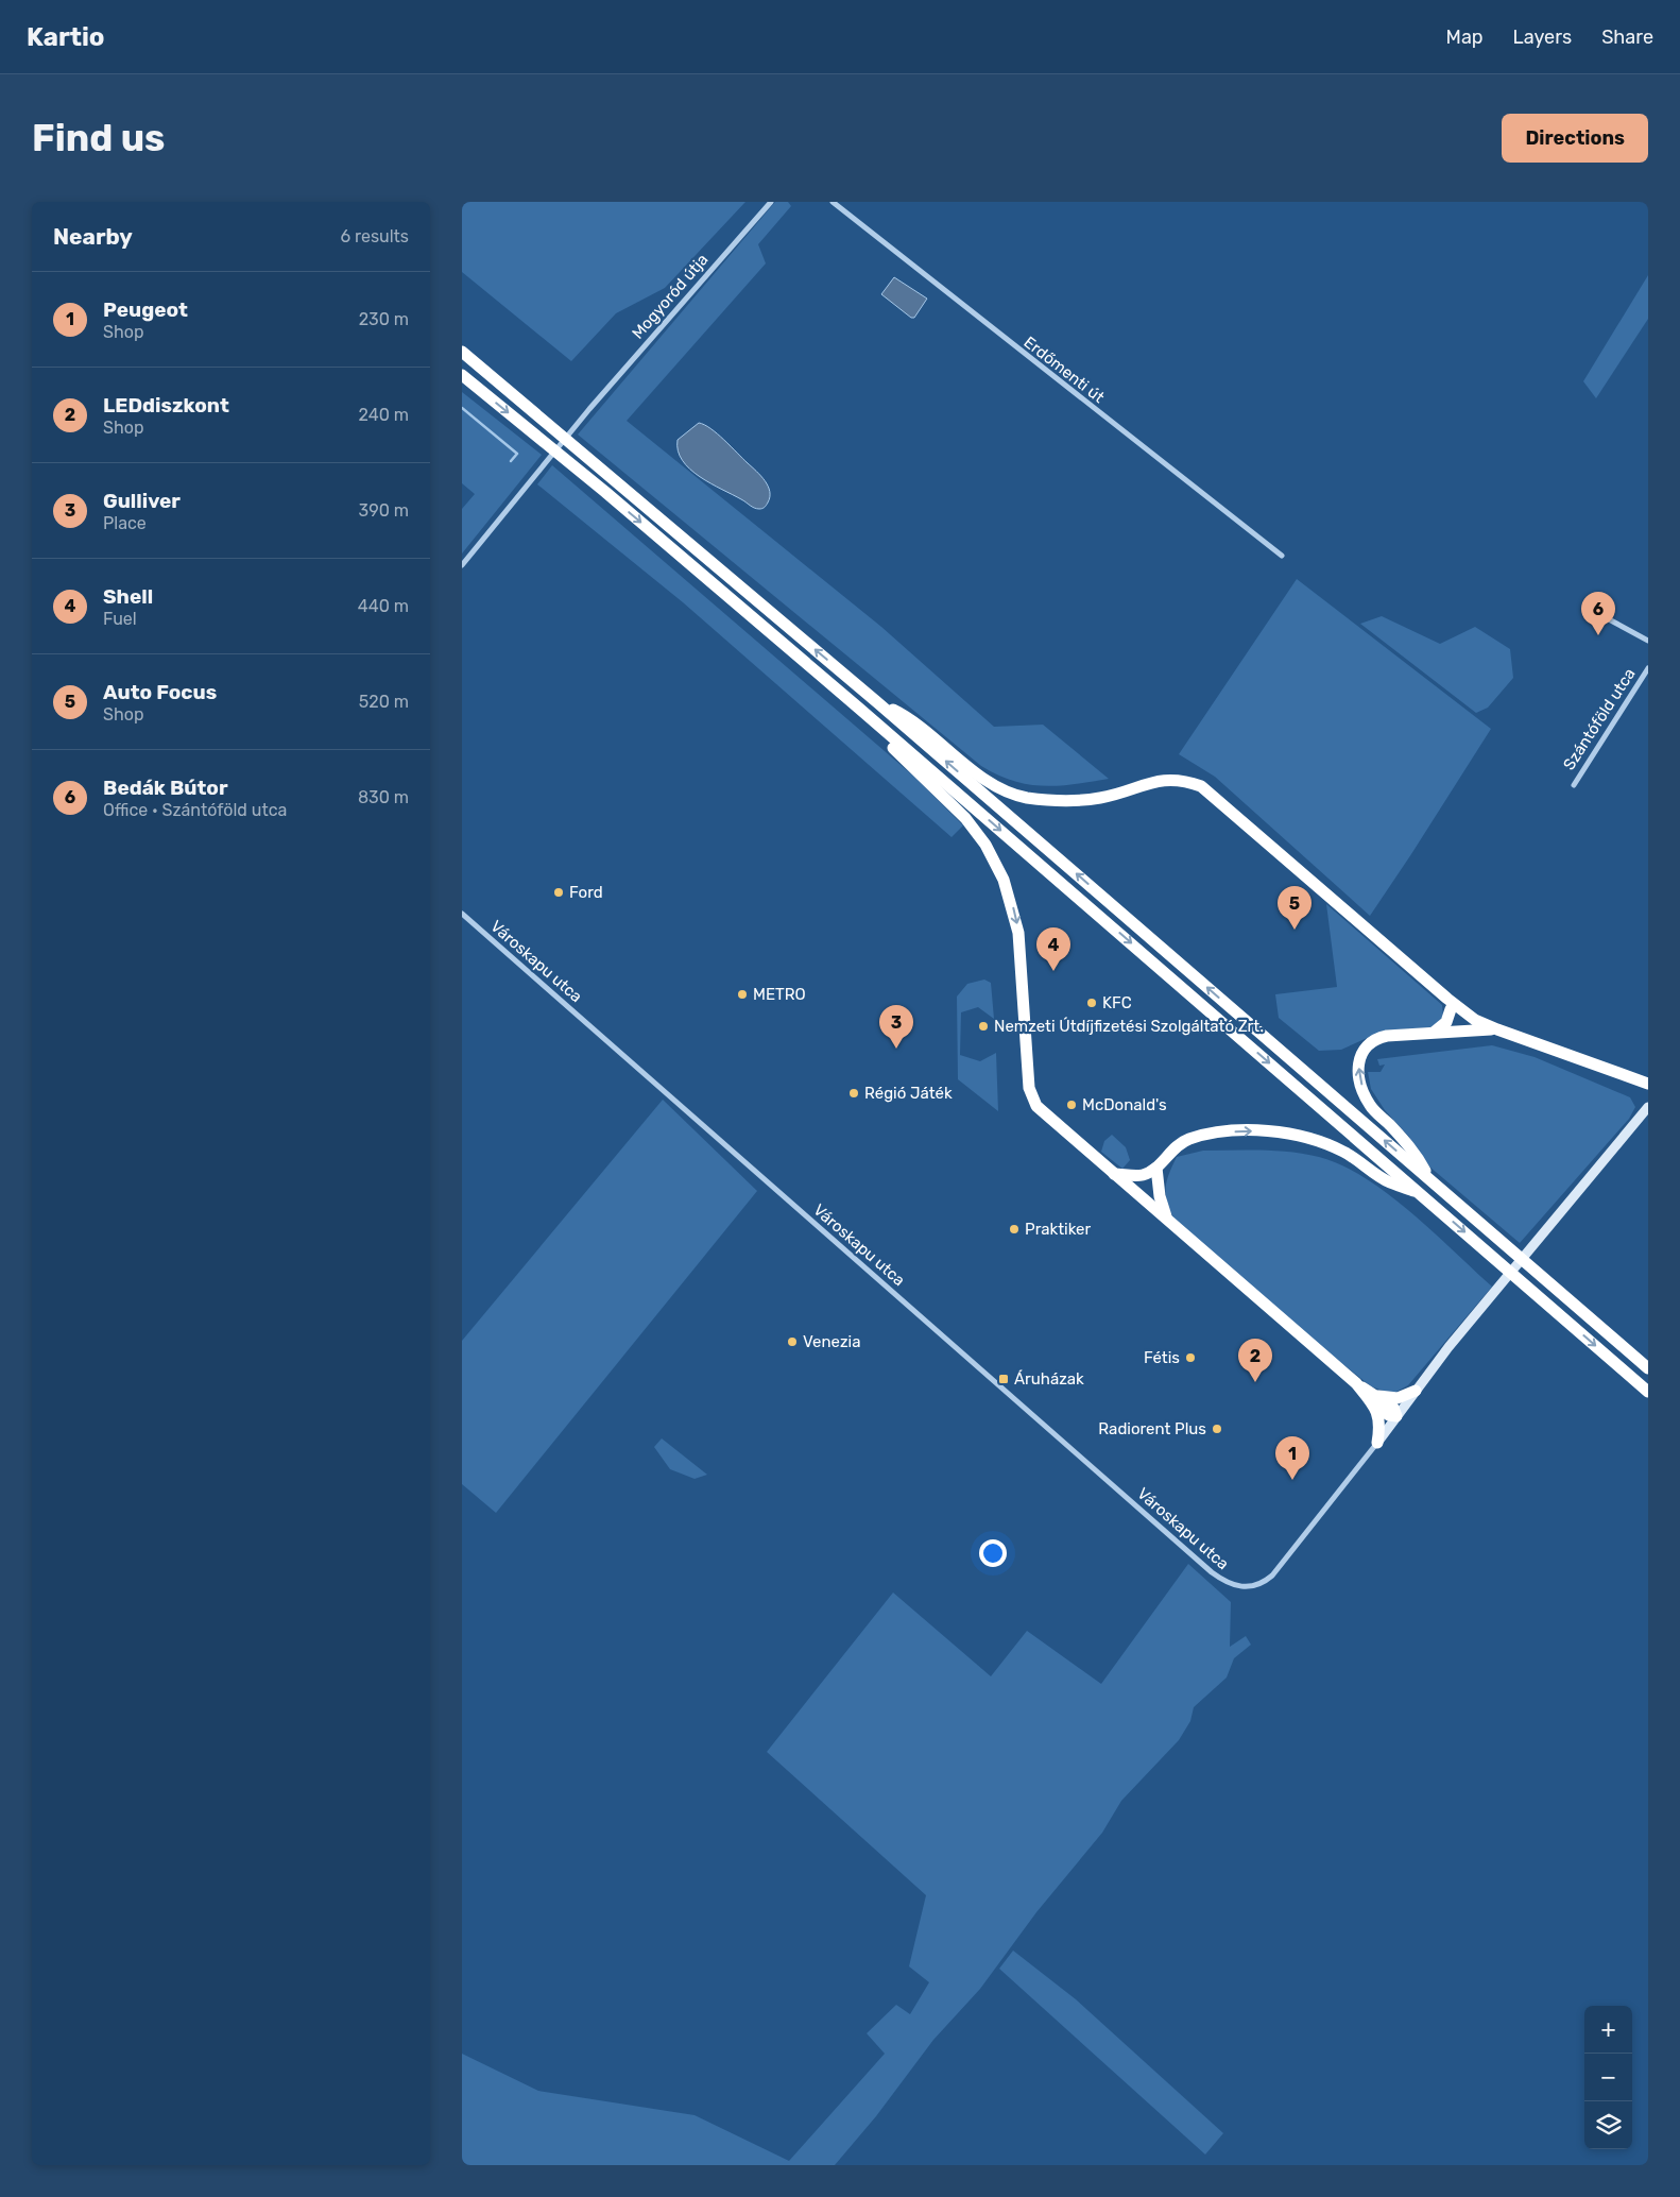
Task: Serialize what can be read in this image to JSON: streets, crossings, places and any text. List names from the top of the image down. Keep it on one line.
{"streets":{"street":["Mogyoród útja","Erdőmenti út","Szántóföld utca","Városkapu utca"]},"places":{"other":["Ford","METRO","KFC","Nemzeti Útdíjfizetési Szolgáltató Zrt.","Régió Játék","McDonald's","Praktiker","Venezia","Fétis","Radiorent Plus"],"transit":["Áruházak"]},"page":{"header":"Kartio","nav":["Map","Layers","Share"],"buttons":"Directions","title":"Find us","heading":["Nearby","6 results"],"list":[{"mark":"1","name":"Peugeot","note":"Shop","value":"230 m"},{"mark":"2","name":"LEDdiszkont","note":"Shop","value":"240 m"},{"mark":"3","name":"Gulliver","note":"Place","value":"390 m"},{"mark":"4","name":"Shell","note":"Fuel","value":"440 m"},{"mark":"5","name":"Auto Focus","note":"Shop","value":"520 m"},{"mark":"6","name":"Bedák Bútor","note":"Office · Szántóföld utca","value":"830 m"}],"pins":["6","5","4","3","2","1"],"map_buttons":["+","−"]}}
